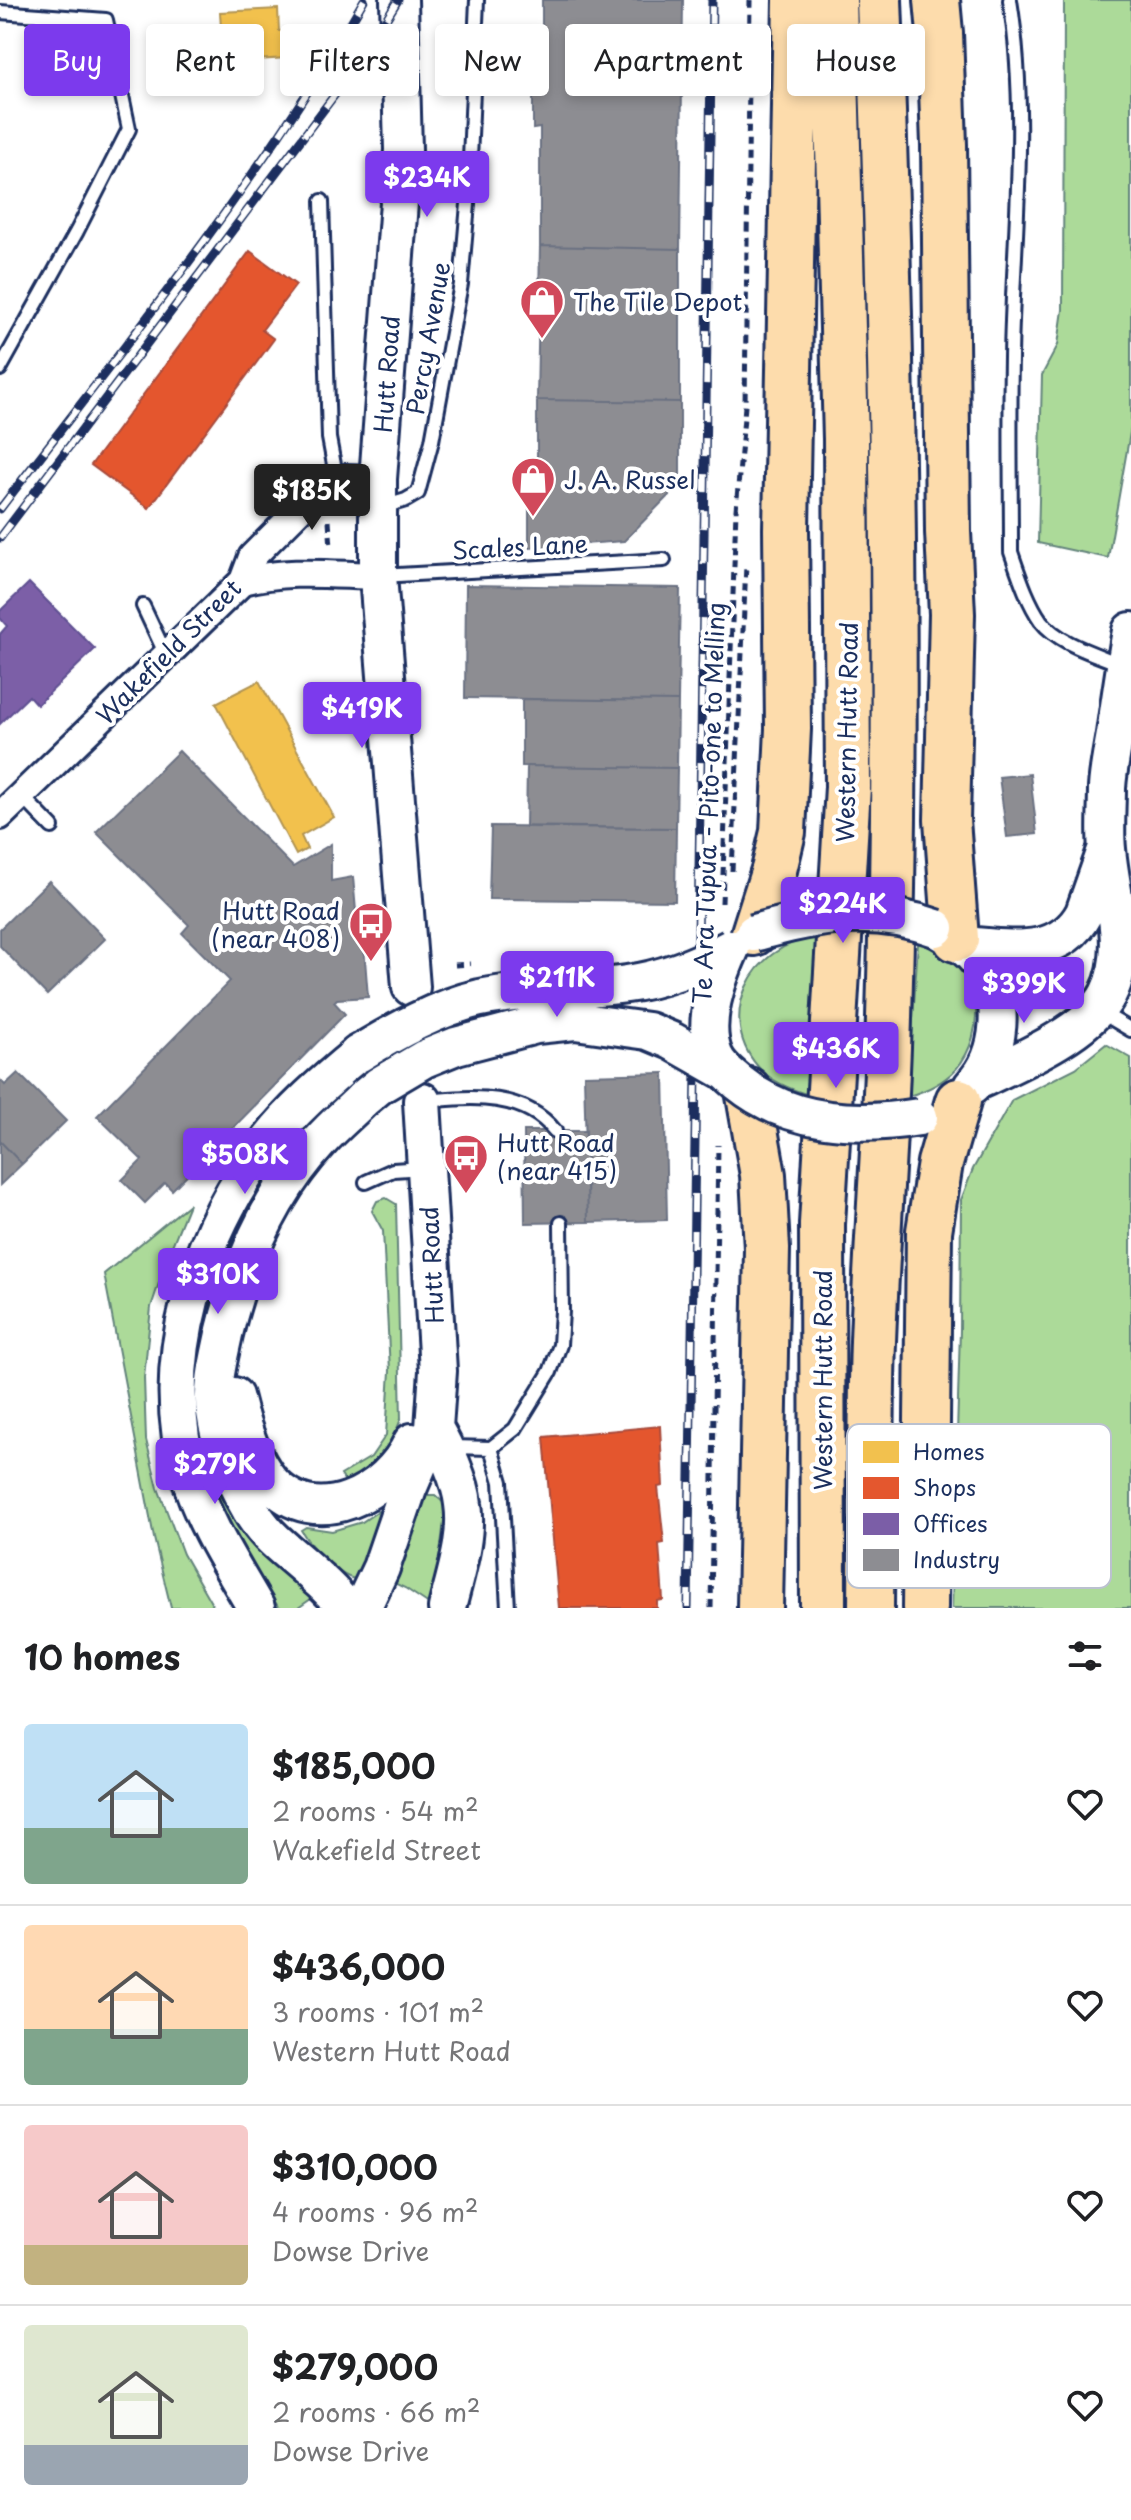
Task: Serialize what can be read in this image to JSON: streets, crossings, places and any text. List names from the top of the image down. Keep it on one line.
{"streets":{"highway":["Western Hutt Road"],"main road":["Hutt Road"],"street":["Wakefield Street"],"lane":["Percy Avenue","Scales Lane"],"path":["Te Ara Tupua - Pito-one to Melling"]},"crossings":[["Percy Avenue","Hutt Road"],["Hutt Road","Scales Lane"]],"places":{"shop":["The Tile Depot","J. A. Russel"],"bus stop":["Hutt Road (near 408)","Hutt Road (near 415)"]},"legend":["Homes","Shops","Offices","Industry"],"page":{"chip":["Buy","Rent","Filters","New","Apartment","House"],"price":["$234K","$185K","$419K","$224K","$211K","$399K","$436K","$508K","$310K","$279K"],"heading":"10 homes","list":[{"name":"$185,000","note":"2 rooms · 54 m² · Wakefield Street"},{"name":"$436,000","note":"3 rooms · 101 m² · Western Hutt Road"},{"name":"$310,000","note":"4 rooms · 96 m² · Dowse Drive"},{"name":"$279,000","note":"2 rooms · 66 m² · Dowse Drive"}]}}
